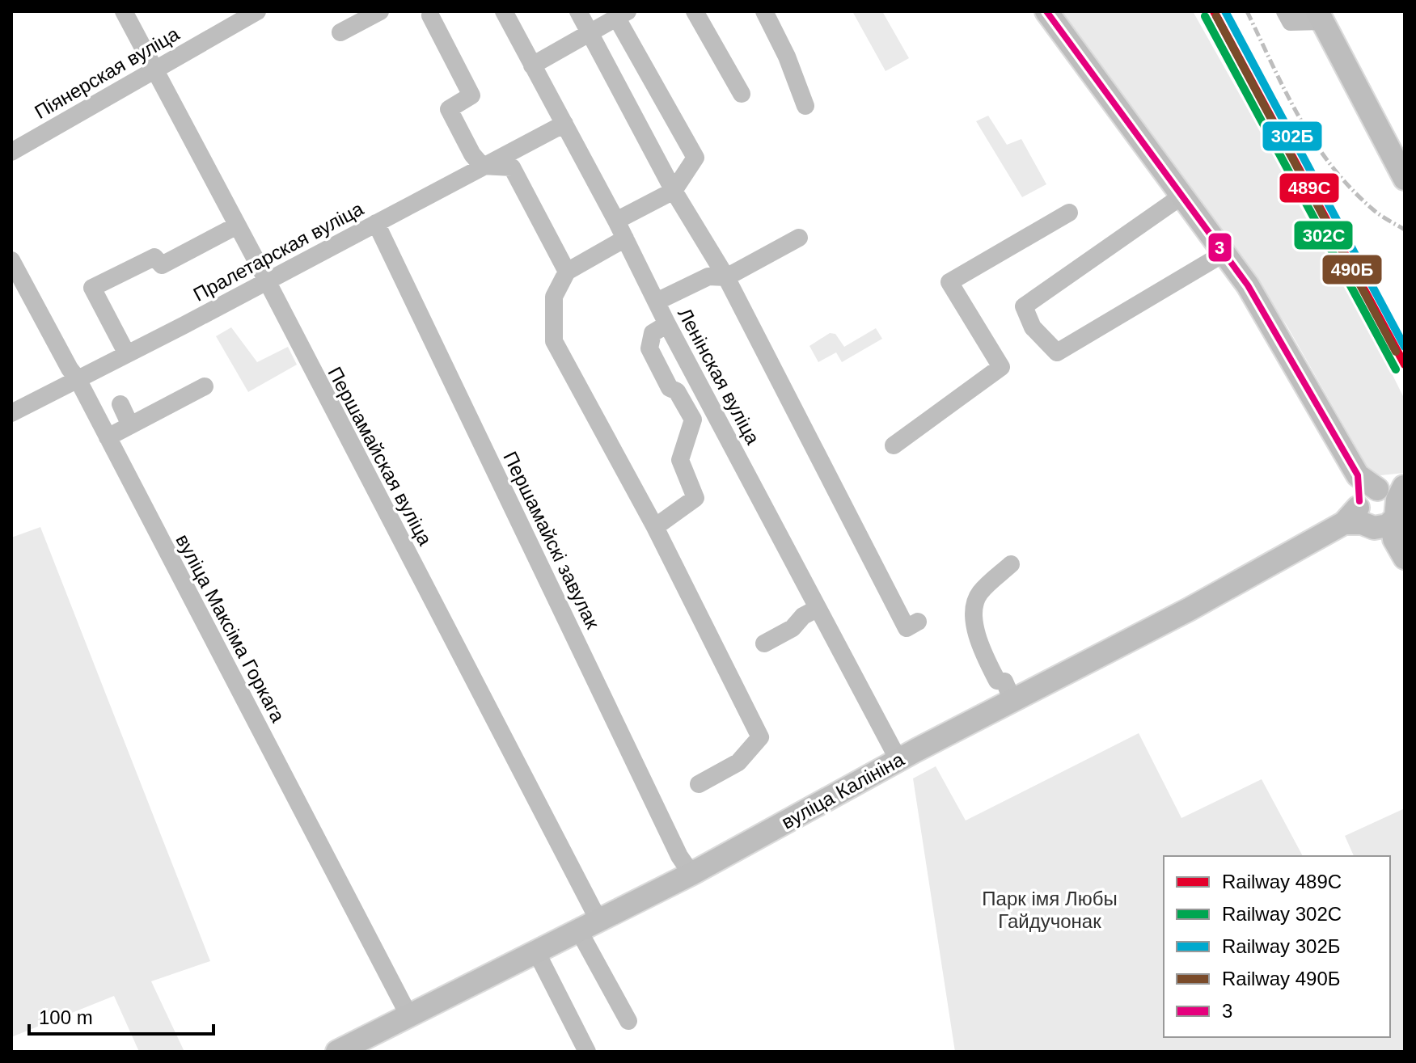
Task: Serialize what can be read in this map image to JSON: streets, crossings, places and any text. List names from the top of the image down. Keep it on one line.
{"streets":{"main road":["вуліца Калініна"],"street":["Піянерская вуліца","Пралетарская вуліца","Ленінская вуліца","Першамайская вуліца","Першамайскі завулак","вуліца Максіма Горкага"]},"crossings":[["Піянерская вуліца","Першамайская вуліца"],["Пралетарская вуліца","Ленінская вуліца"],["Пралетарская вуліца","Першамайская вуліца"],["Пралетарская вуліца","Першамайскі завулак"],["Пралетарская вуліца","вуліца Максіма Горкага"],["Ленінская вуліца","вуліца Калініна"],["Першамайская вуліца","вуліца Калініна"],["Першамайскі завулак","вуліца Калініна"],["вуліца Максіма Горкага","вуліца Калініна"]],"parks":["Парк імя Любы Гайдучонак"],"lines":["rail line 489С","rail line 302Б","transit line 3","rail line 302С","rail line 490Б"],"legend":["Railway 489С","Railway 302С","Railway 302Б","Railway 490Б","3"],"scale_bar":"100 m"}
